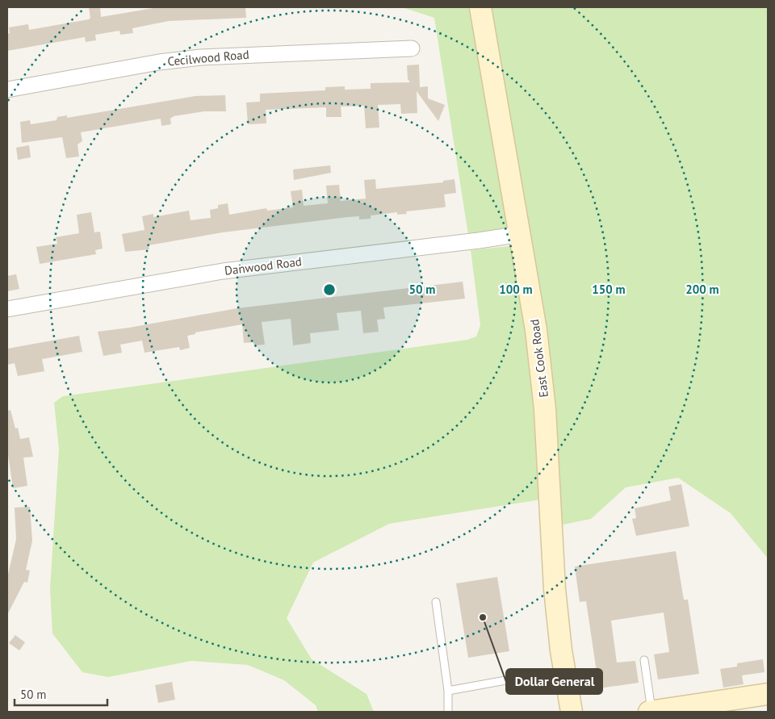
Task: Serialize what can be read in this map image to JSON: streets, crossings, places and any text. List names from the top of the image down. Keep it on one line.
{"streets":{"main road":["East Cook Road"],"street":["Cecilwood Road","Danwood Road"]},"crossings":[["Danwood Road","East Cook Road"]],"places":["Dollar General"],"scale_bar":"50 m","rings":["50 m","100 m","150 m","200 m"]}
